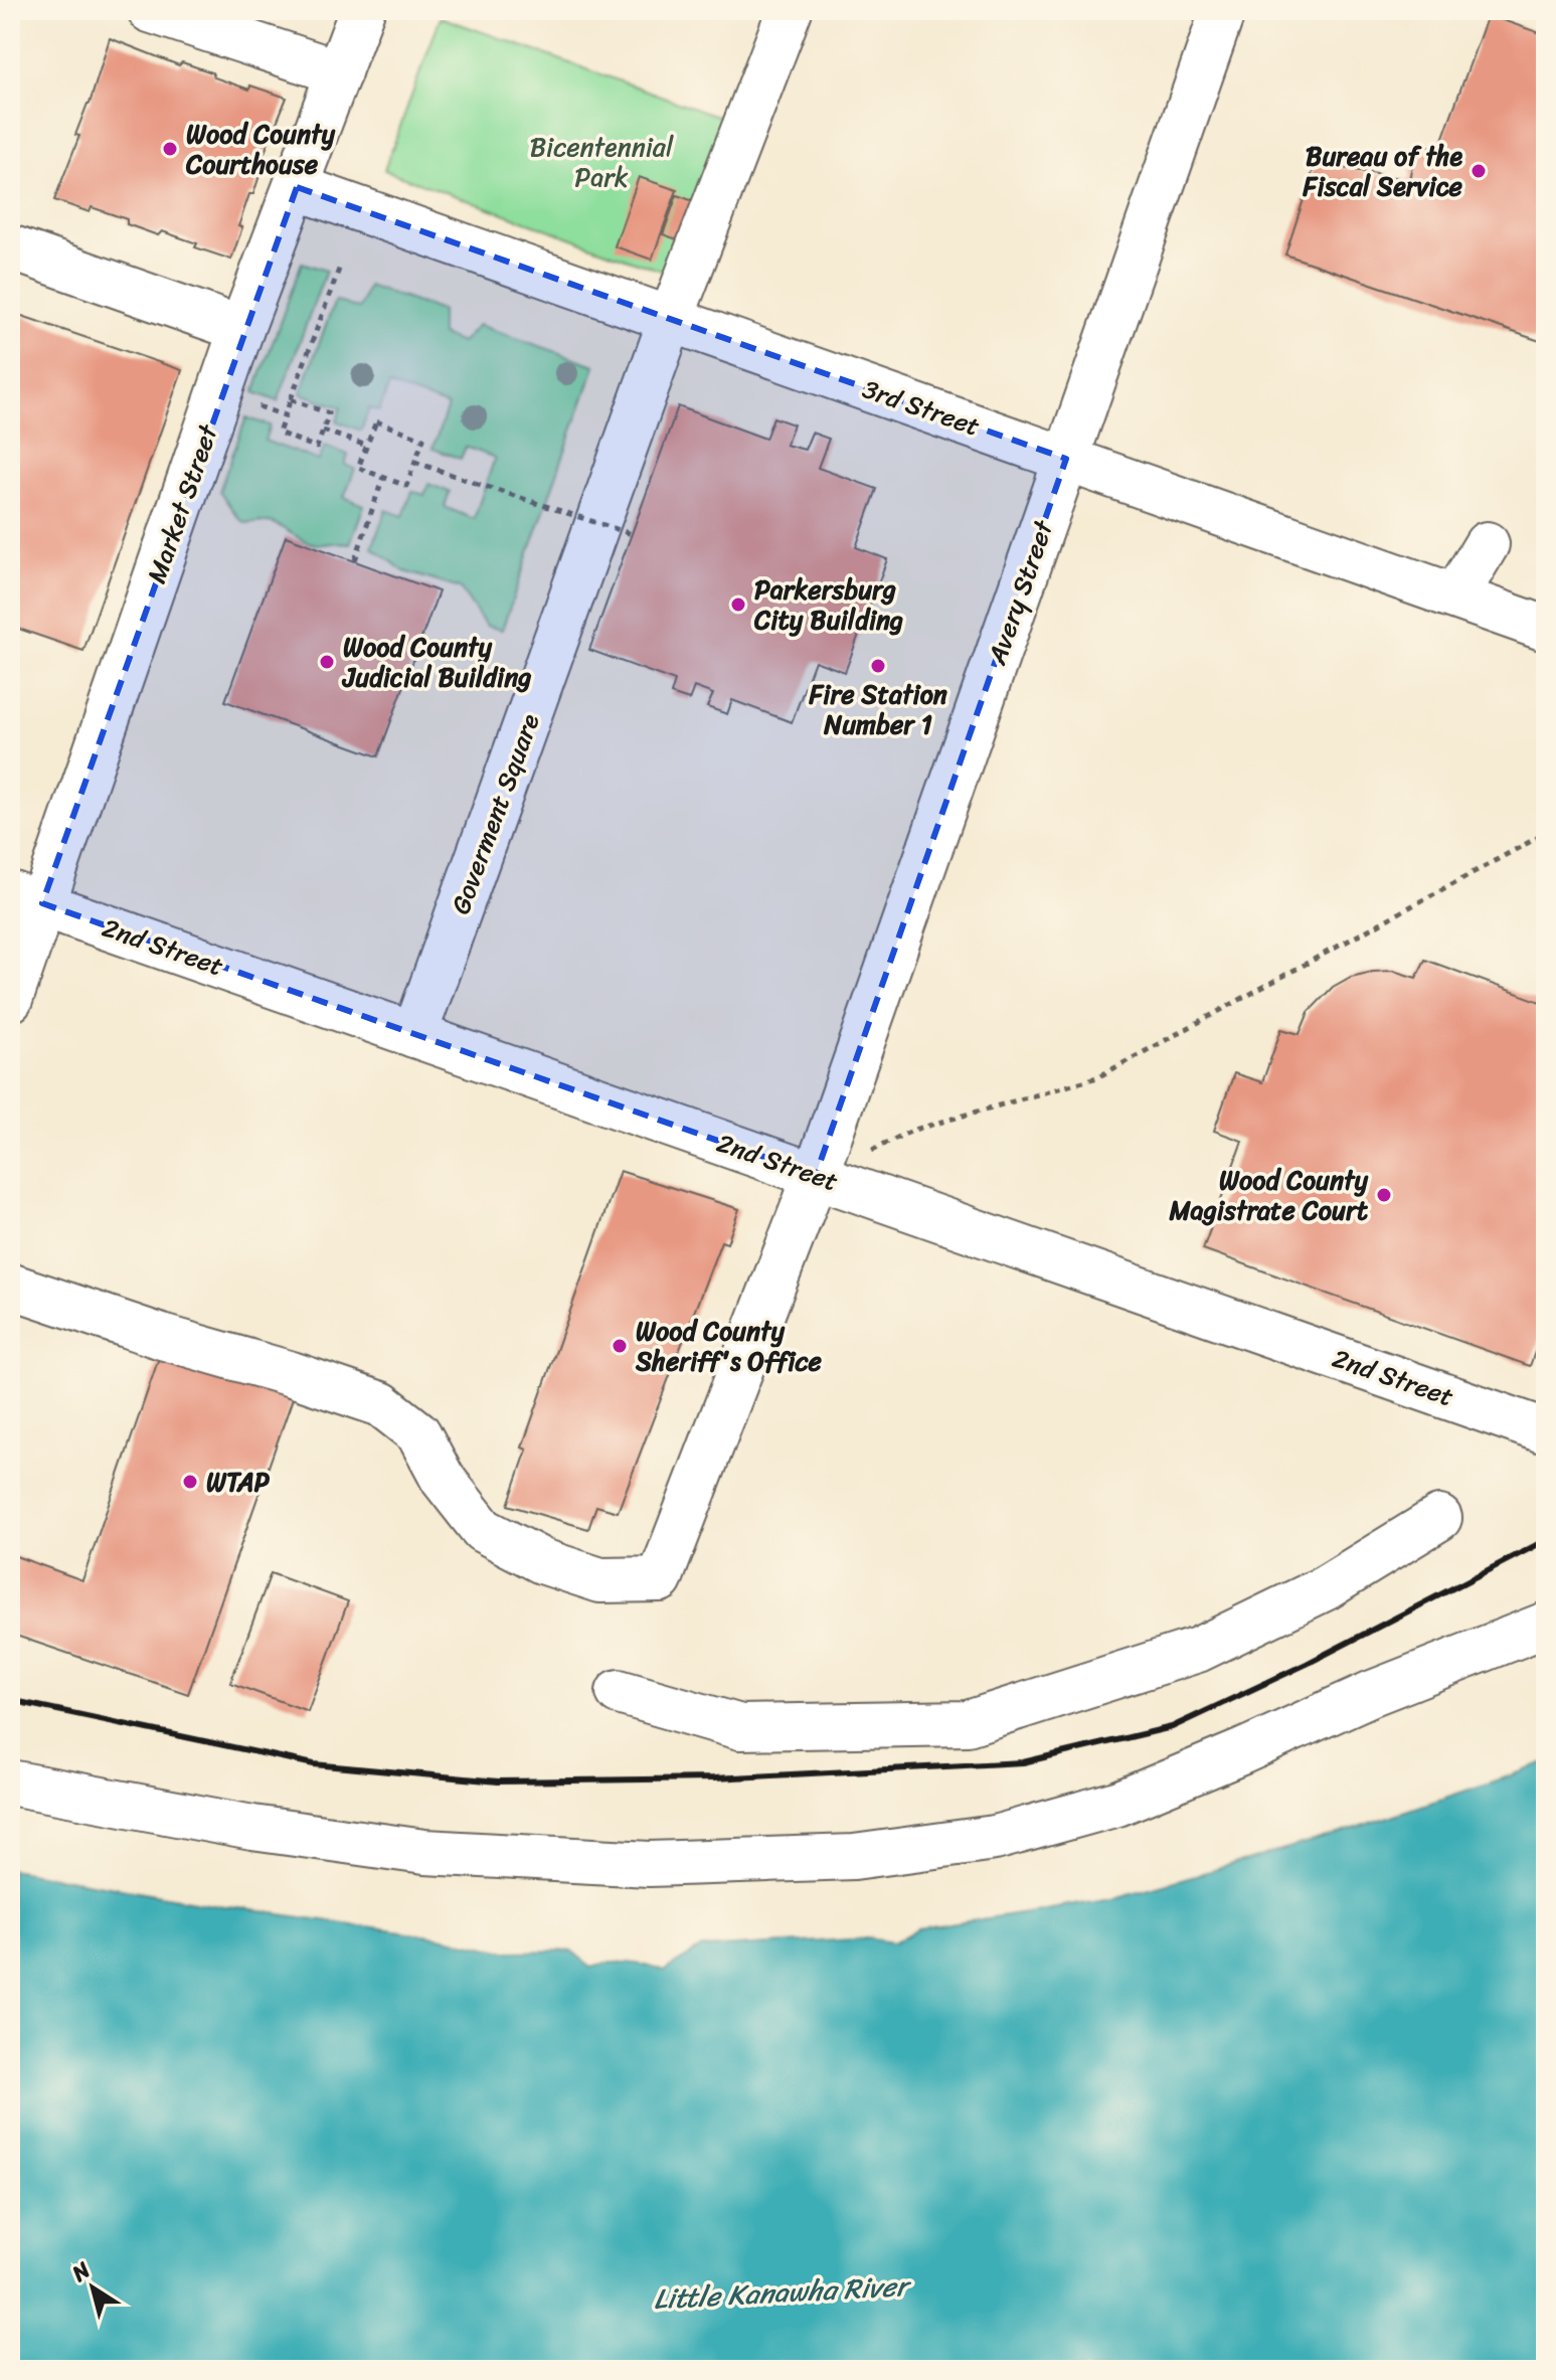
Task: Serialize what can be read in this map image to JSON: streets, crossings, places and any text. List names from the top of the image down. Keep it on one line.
{"streets":{"street":["3rd Street","Market Street","Avery Street","Goverment Square","2nd Street"]},"crossings":[["3rd Street","Market Street"],["3rd Street","Avery Street"],["3rd Street","Goverment Square"],["Market Street","2nd Street"],["Avery Street","2nd Street"],["Goverment Square","2nd Street"]],"water":["Little Kanawha River"],"parks":["Bicentennial Park"],"places":["Wood County Courthouse","Bureau of the Fiscal Service","Parkersburg City Building","Wood County Judicial Building","Fire Station Number 1","Wood County Magistrate Court","Wood County Sheriff's Office","WTAP"],"north":"top left"}
